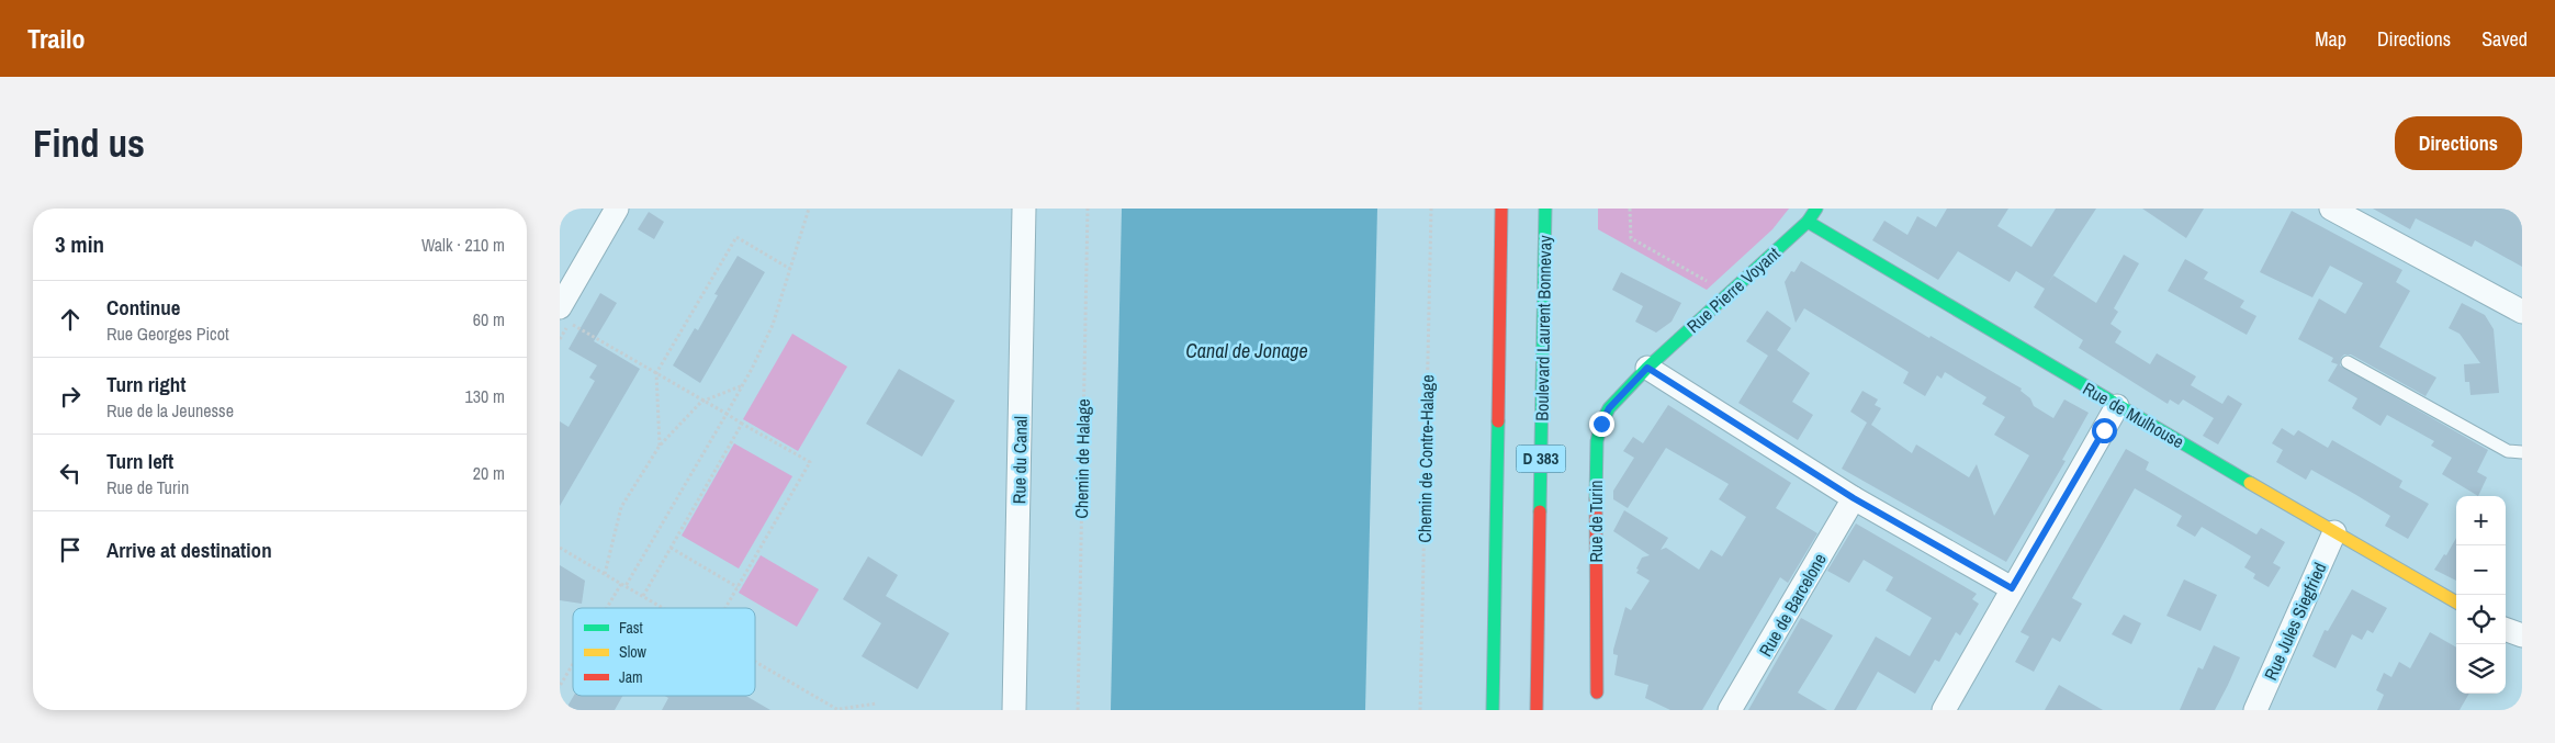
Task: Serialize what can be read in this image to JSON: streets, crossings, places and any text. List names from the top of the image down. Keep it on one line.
{"streets":{"main road":["Rue Pierre Voyant","Boulevard Laurent Bonnevay","Rue de Mulhouse","D 383","Rue de Turin"],"street":["Rue du Canal","Rue de Barcelone","Rue Jules Siegfried"],"path":["Chemin de Halage","Chemin de Contre-Halage"]},"crossings":[["Rue Pierre Voyant","Rue de Mulhouse"],["Rue Pierre Voyant","Rue de Turin"],["Rue de Mulhouse","Rue Jules Siegfried"]],"water":["Canal de Jonage"],"legend":["Fast","Slow","Jam"],"page":{"header":"Trailo","nav":["Map","Directions","Saved"],"buttons":"Directions","title":"Find us","heading":["3 min","Walk · 210 m"],"list":[["Continue","Rue Georges Picot","60 m"],["Turn right","Rue de la Jeunesse","130 m"],["Turn left","Rue de Turin","20 m"],"Arrive at destination"],"map_buttons":["+","−"]}}
